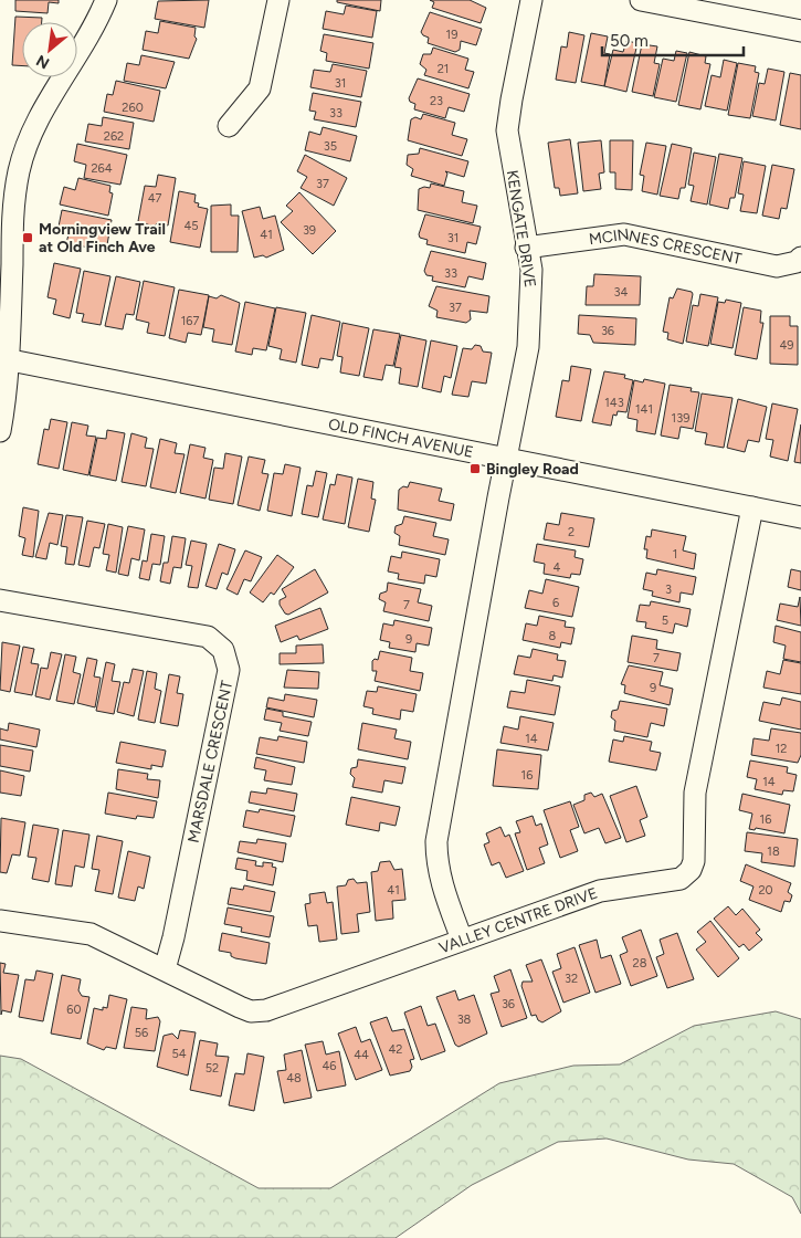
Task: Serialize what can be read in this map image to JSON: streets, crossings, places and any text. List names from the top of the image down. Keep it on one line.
{"streets":{"street":["KENGATE DRIVE","MCINNES CRESCENT","OLD FINCH AVENUE","MARSDALE CRESCENT","VALLEY CENTRE DRIVE"]},"crossings":[["KENGATE DRIVE","MCINNES CRESCENT"],["KENGATE DRIVE","OLD FINCH AVENUE"],["OLD FINCH AVENUE","VALLEY CENTRE DRIVE"],["MARSDALE CRESCENT","VALLEY CENTRE DRIVE"]],"places":{"transit":["Morningview Trail at Old Finch Ave","Bingley Road"]},"house_numbers":["19","21","31","23","260","33","262","35","264","37","47","45","39","41","31","33","34","37","167","36","49","143","141","139","2","1","4","3","6","7","5","8","9","7","9","14","12","16","14","16","18","41","20","28","32","36","60","38","56","42","54","44","46","52","48"],"scale_bar":"50 m","north":"bottom left"}
